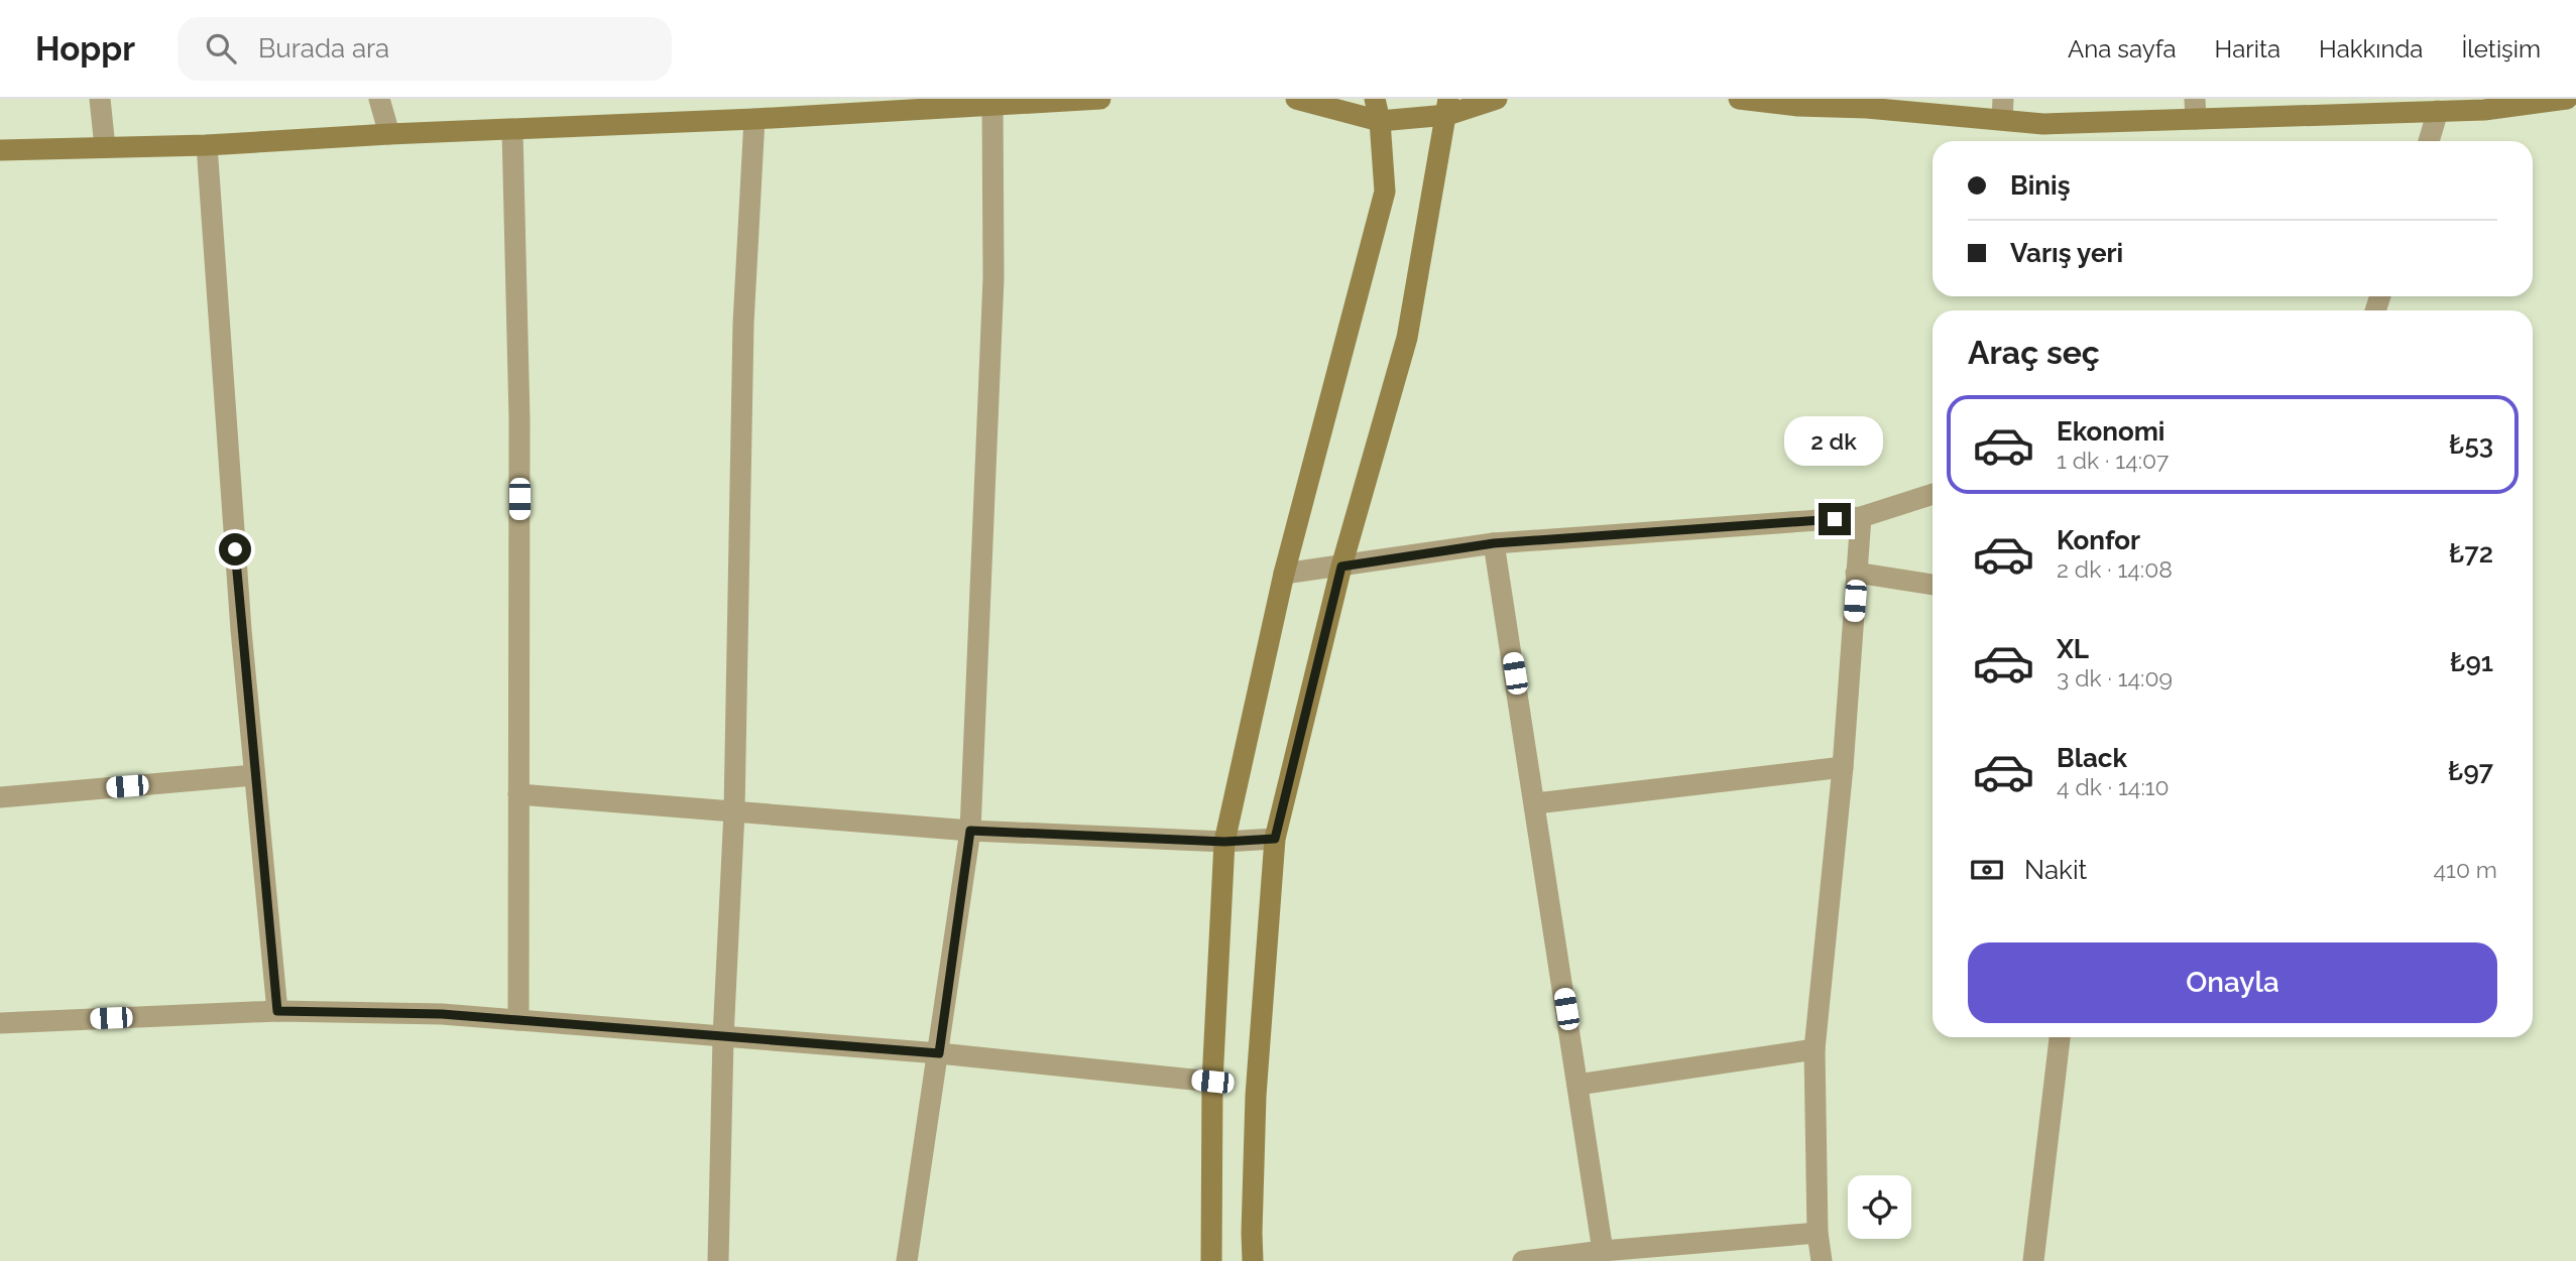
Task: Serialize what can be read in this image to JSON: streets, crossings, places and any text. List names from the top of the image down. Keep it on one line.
{"page":{"header":"Hoppr","search":"Burada ara","nav":["Ana sayfa","Harita","Hakkında","İletişim"],"banner":["Biniş","Varış yeri"],"heading":"Araç seç","list":[{"name":"Ekonomi","note":"1 dk · 14:07","value":"₺53"},{"name":"Konfor","note":"2 dk · 14:08","value":"₺72"},{"name":"XL","note":"3 dk · 14:09","value":"₺91"},{"name":"Black","note":"4 dk · 14:10","value":"₺97"}],"bubble":"2 dk","pay":["Nakit","410 m"],"buttons":"Onayla"}}
